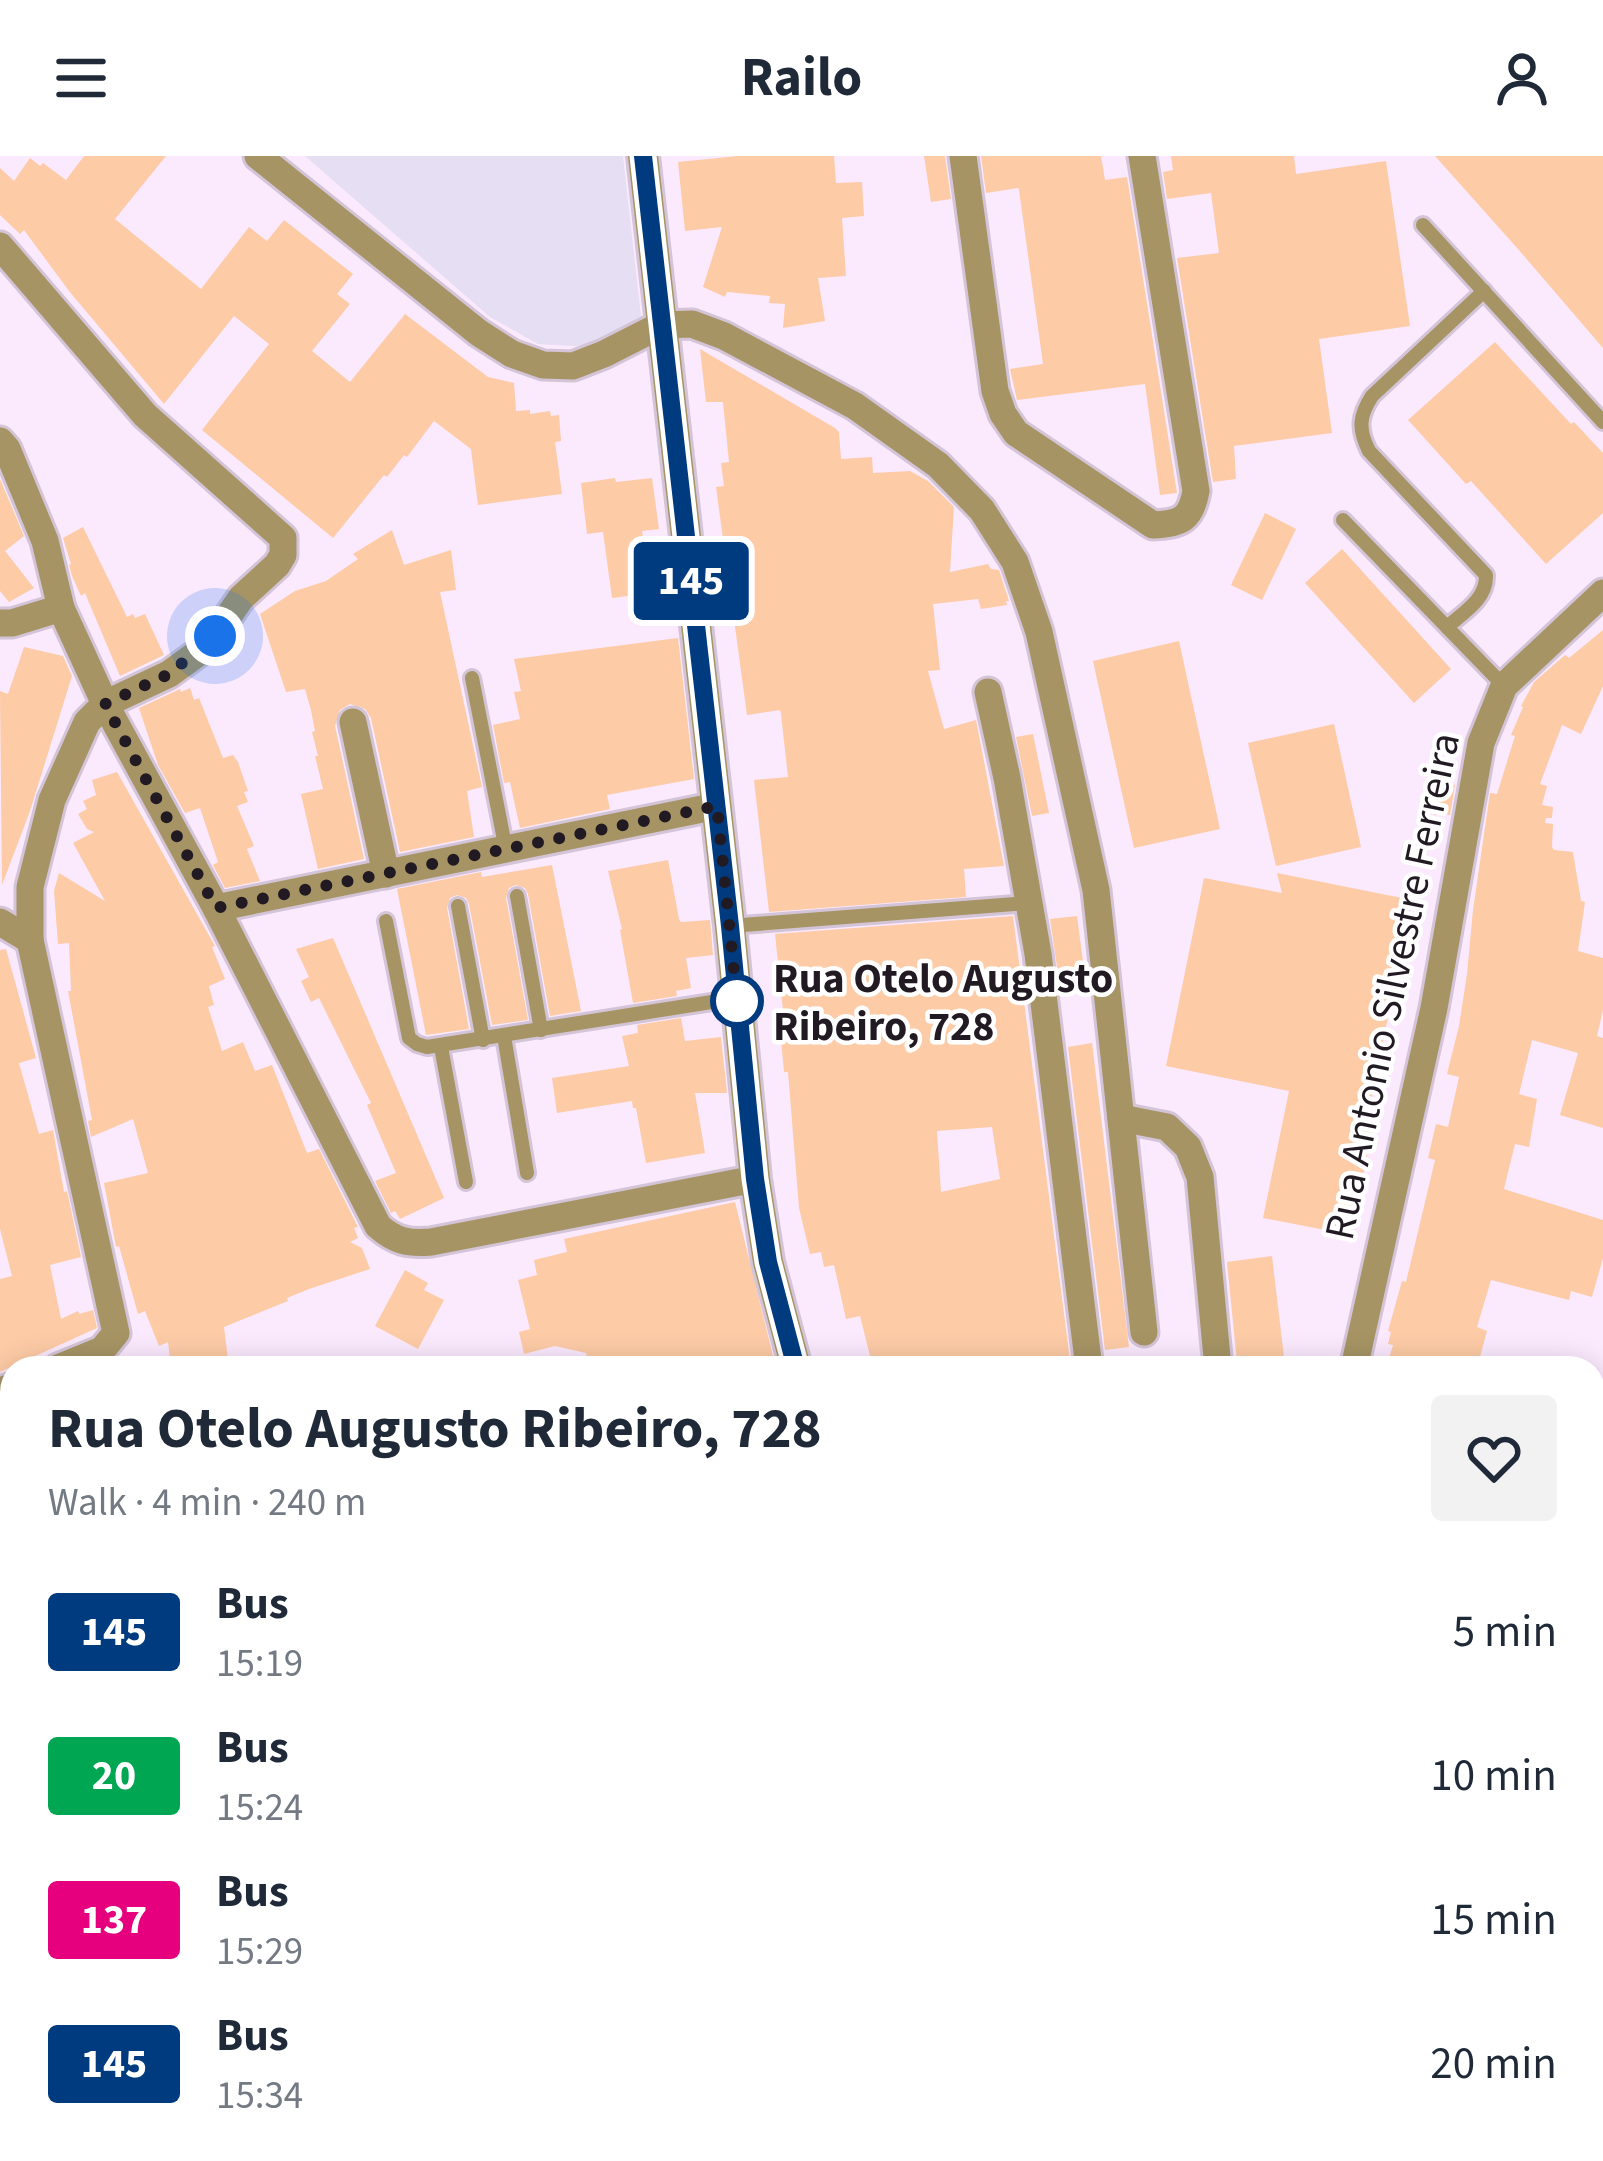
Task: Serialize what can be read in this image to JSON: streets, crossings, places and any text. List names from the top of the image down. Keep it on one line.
{"streets":{"street":["Rua Antonio Silvestre Ferreira"]},"places":["Rua Otelo Augusto Ribeiro, 728"],"lines":["bus line 145"],"page":{"header":"Railo","on_map":"145","heading":["Rua Otelo Augusto Ribeiro, 728","Walk · 4 min · 240 m"],"list":[{"mark":"145","name":"Bus","note":"15:19","value":"5 min"},{"mark":"20","name":"Bus","note":"15:24","value":"10 min"},{"mark":"137","name":"Bus","note":"15:29","value":"15 min"},{"mark":"145","name":"Bus","note":"15:34","value":"20 min"}]}}
